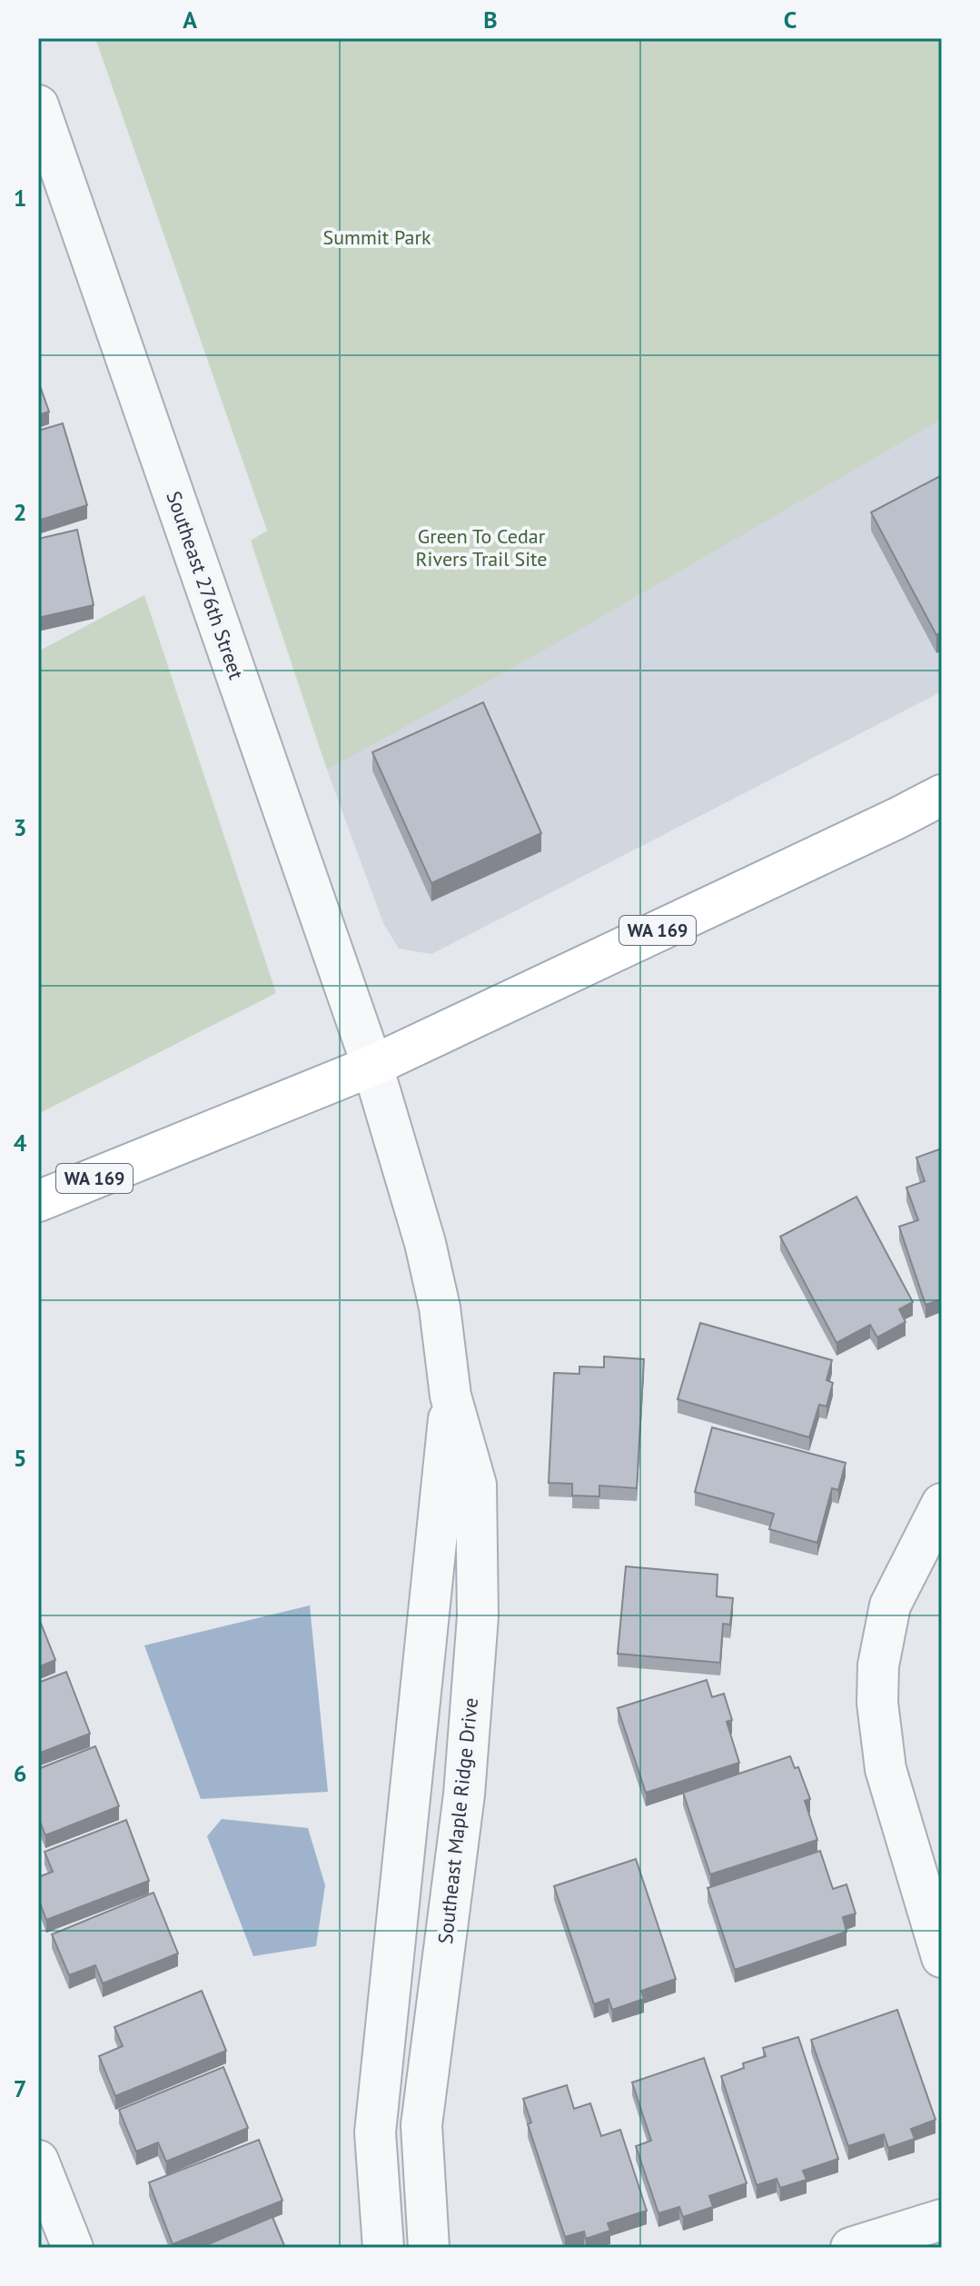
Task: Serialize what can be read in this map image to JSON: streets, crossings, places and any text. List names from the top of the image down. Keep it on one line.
{"streets":{"main road":["WA 169"],"street":["Southeast 276th Street","Southeast Maple Ridge Drive"]},"crossings":[["Southeast 276th Street","WA 169"],["Southeast 276th Street","Southeast Maple Ridge Drive"],["WA 169","Southeast Maple Ridge Drive"]],"parks":["Summit Park","Green To Cedar Rivers Trail Site"],"grid":{"columns":["A","B","C"],"rows":["1","2","3","4","5","6","7"]}}
